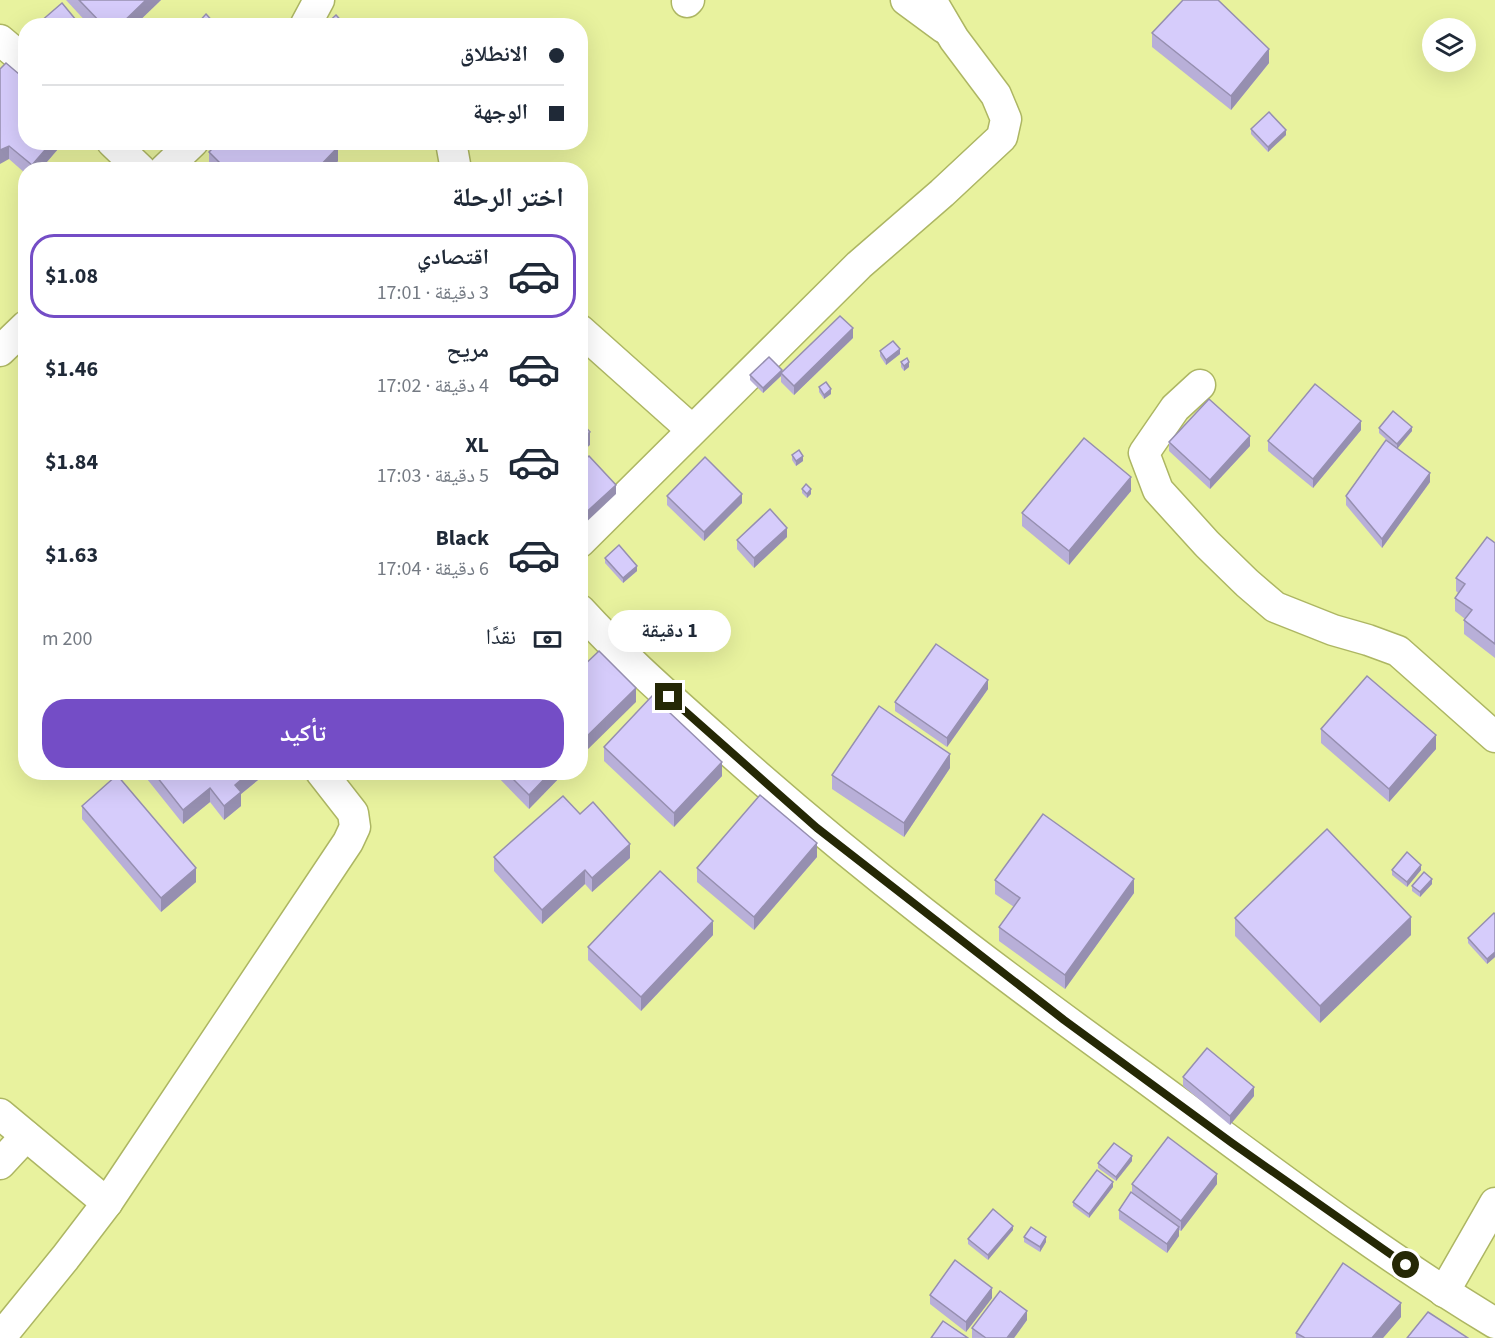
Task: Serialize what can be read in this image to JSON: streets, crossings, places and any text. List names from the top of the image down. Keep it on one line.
{"page":{"banner":["الانطلاق","الوجهة"],"heading":"اختر الرحلة","list":[{"name":"اقتصادي","note":"3 دقيقة · 17:01","value":"$1.08"},{"name":"مريح","note":"4 دقيقة · 17:02","value":"$1.46"},{"name":"XL","note":"5 دقيقة · 17:03","value":"$1.84"},{"name":"Black","note":"6 دقيقة · 17:04","value":"$1.63"}],"pay":["نقدًا","200 m"],"bubble":"1 دقيقة","buttons":"تأكيد"}}
